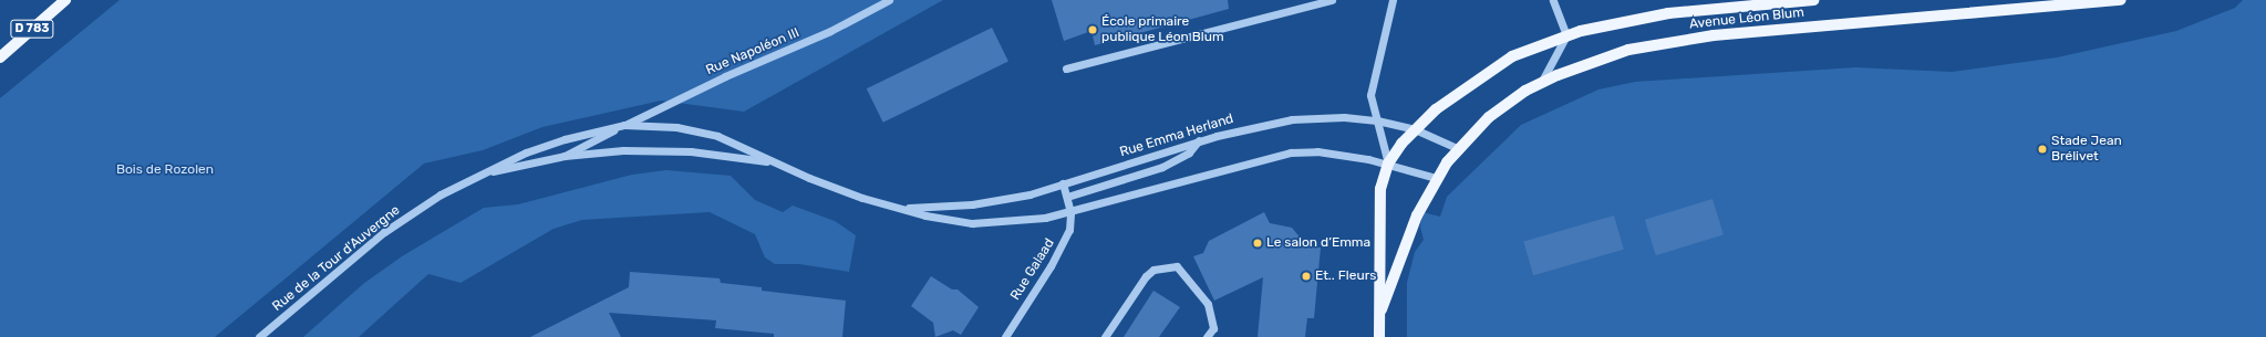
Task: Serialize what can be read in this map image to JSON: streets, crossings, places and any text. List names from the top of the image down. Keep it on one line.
{"streets":{"main road":["Avenue Léon Blum","D 783"],"street":["Rue Napoléon III","Rue Emma Herland","Rue de la Tour d'Auvergne","Rue Galaad"]},"crossings":[["Avenue Léon Blum","Rue Emma Herland"],["Rue Napoléon III","Rue Emma Herland"],["Rue Napoléon III","Rue de la Tour d'Auvergne"],["Rue Emma Herland","Rue de la Tour d'Auvergne"],["Rue Emma Herland","Rue Galaad"]],"parks":["Bois de Rozolen"],"places":["École primaire publique Léon Blum","Stade Jean Brélivet","Le salon d’Emma","Et.. Fleurs"]}
